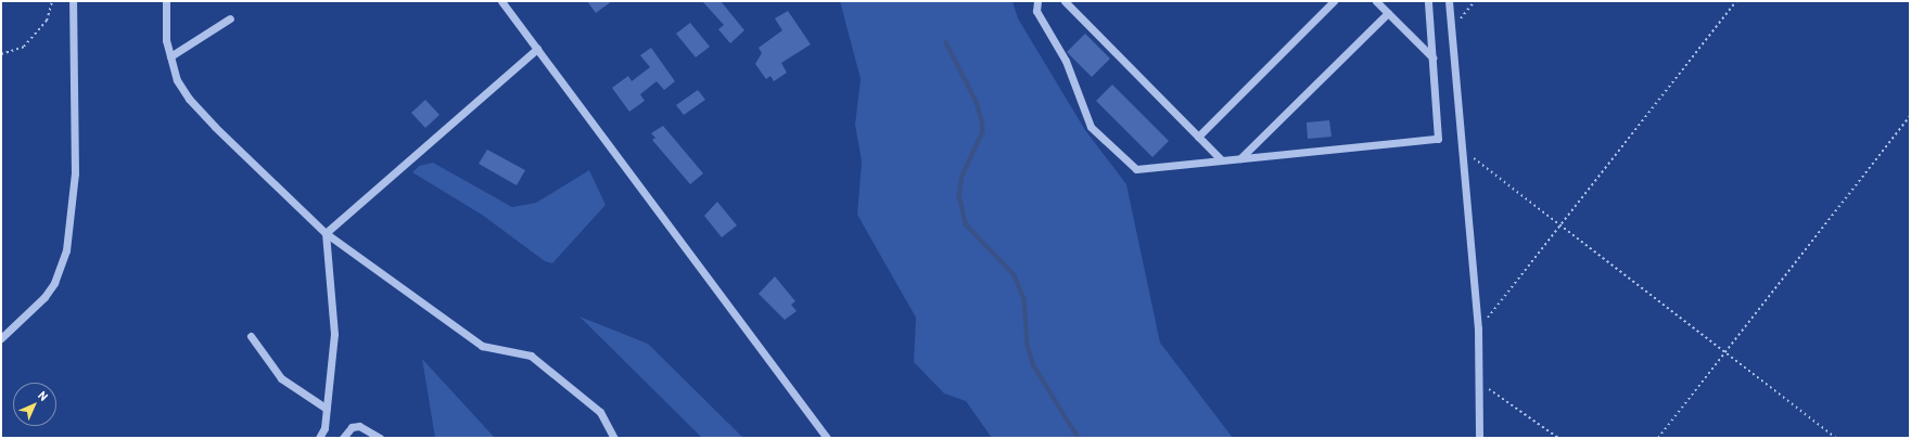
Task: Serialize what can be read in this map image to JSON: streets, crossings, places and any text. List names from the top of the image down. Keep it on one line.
{"north":"top right"}
